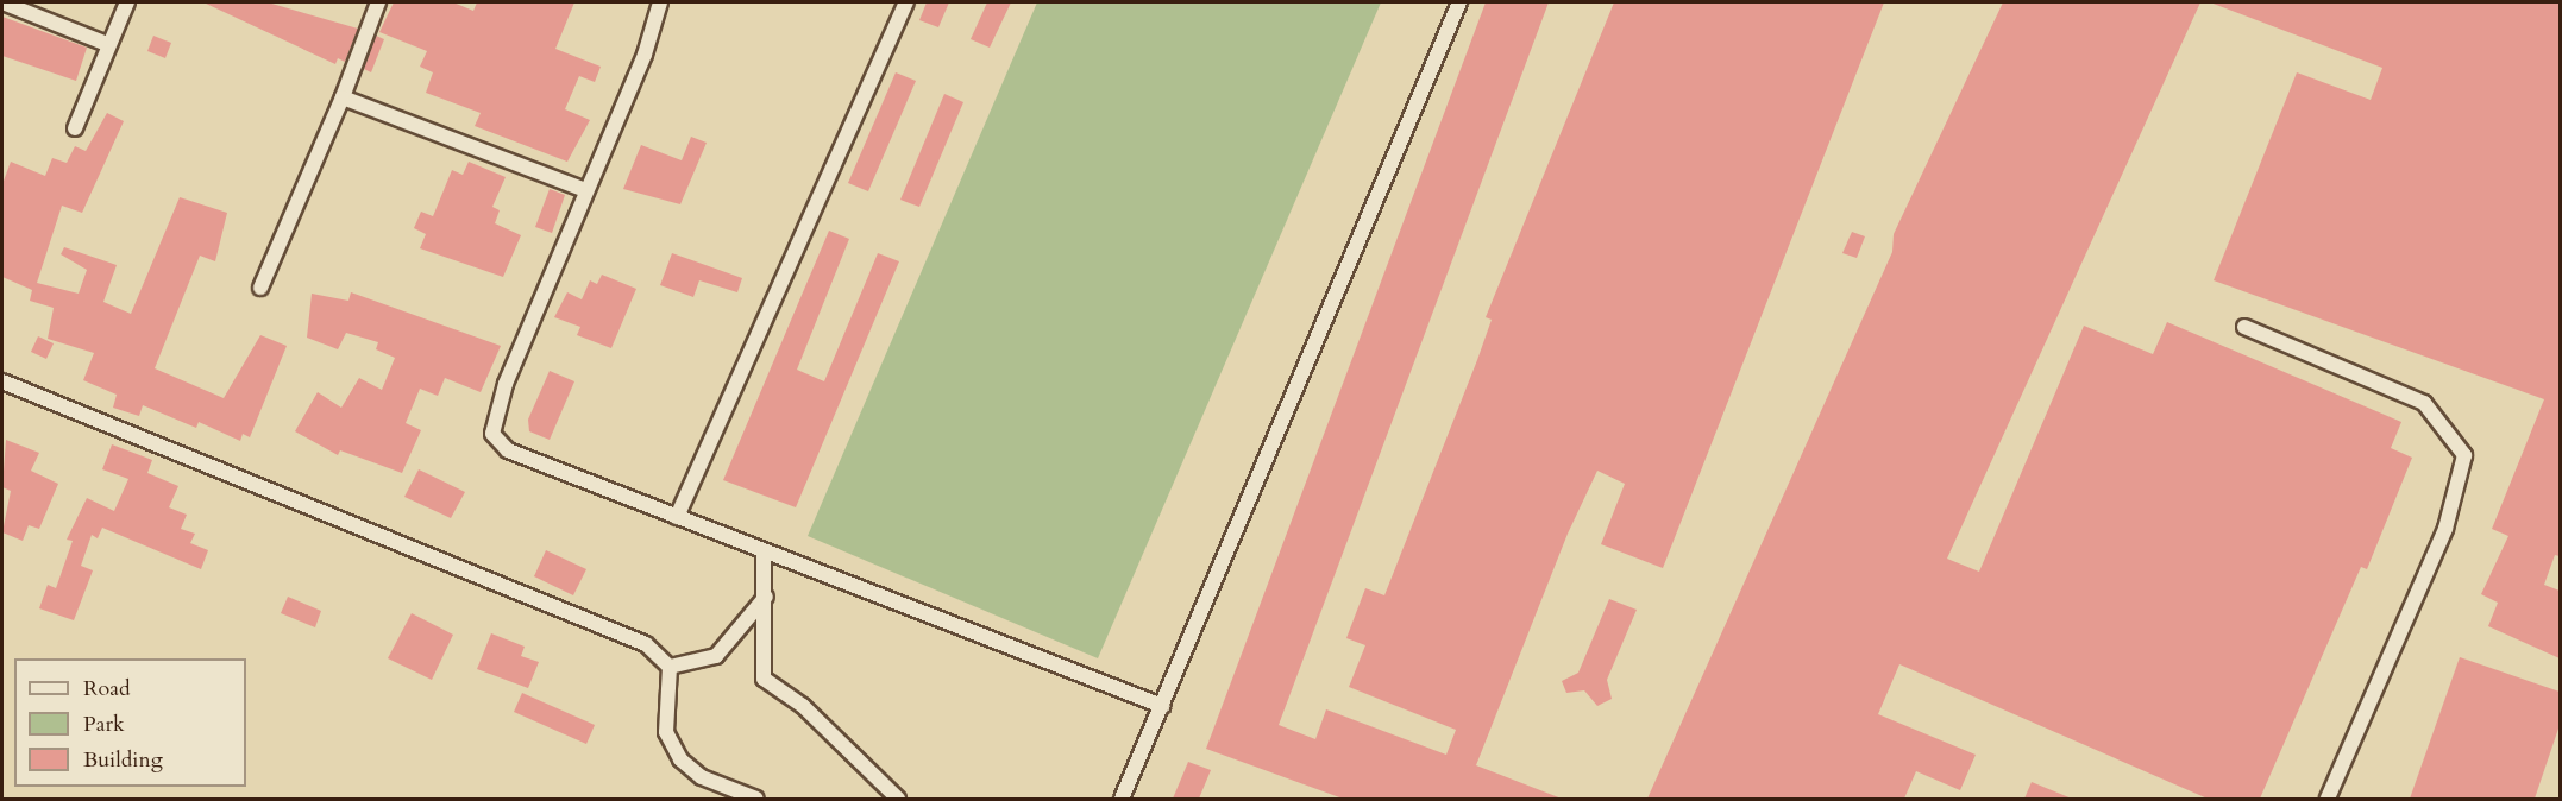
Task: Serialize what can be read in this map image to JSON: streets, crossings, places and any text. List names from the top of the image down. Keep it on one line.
{"legend":["Road","Park","Building"]}
